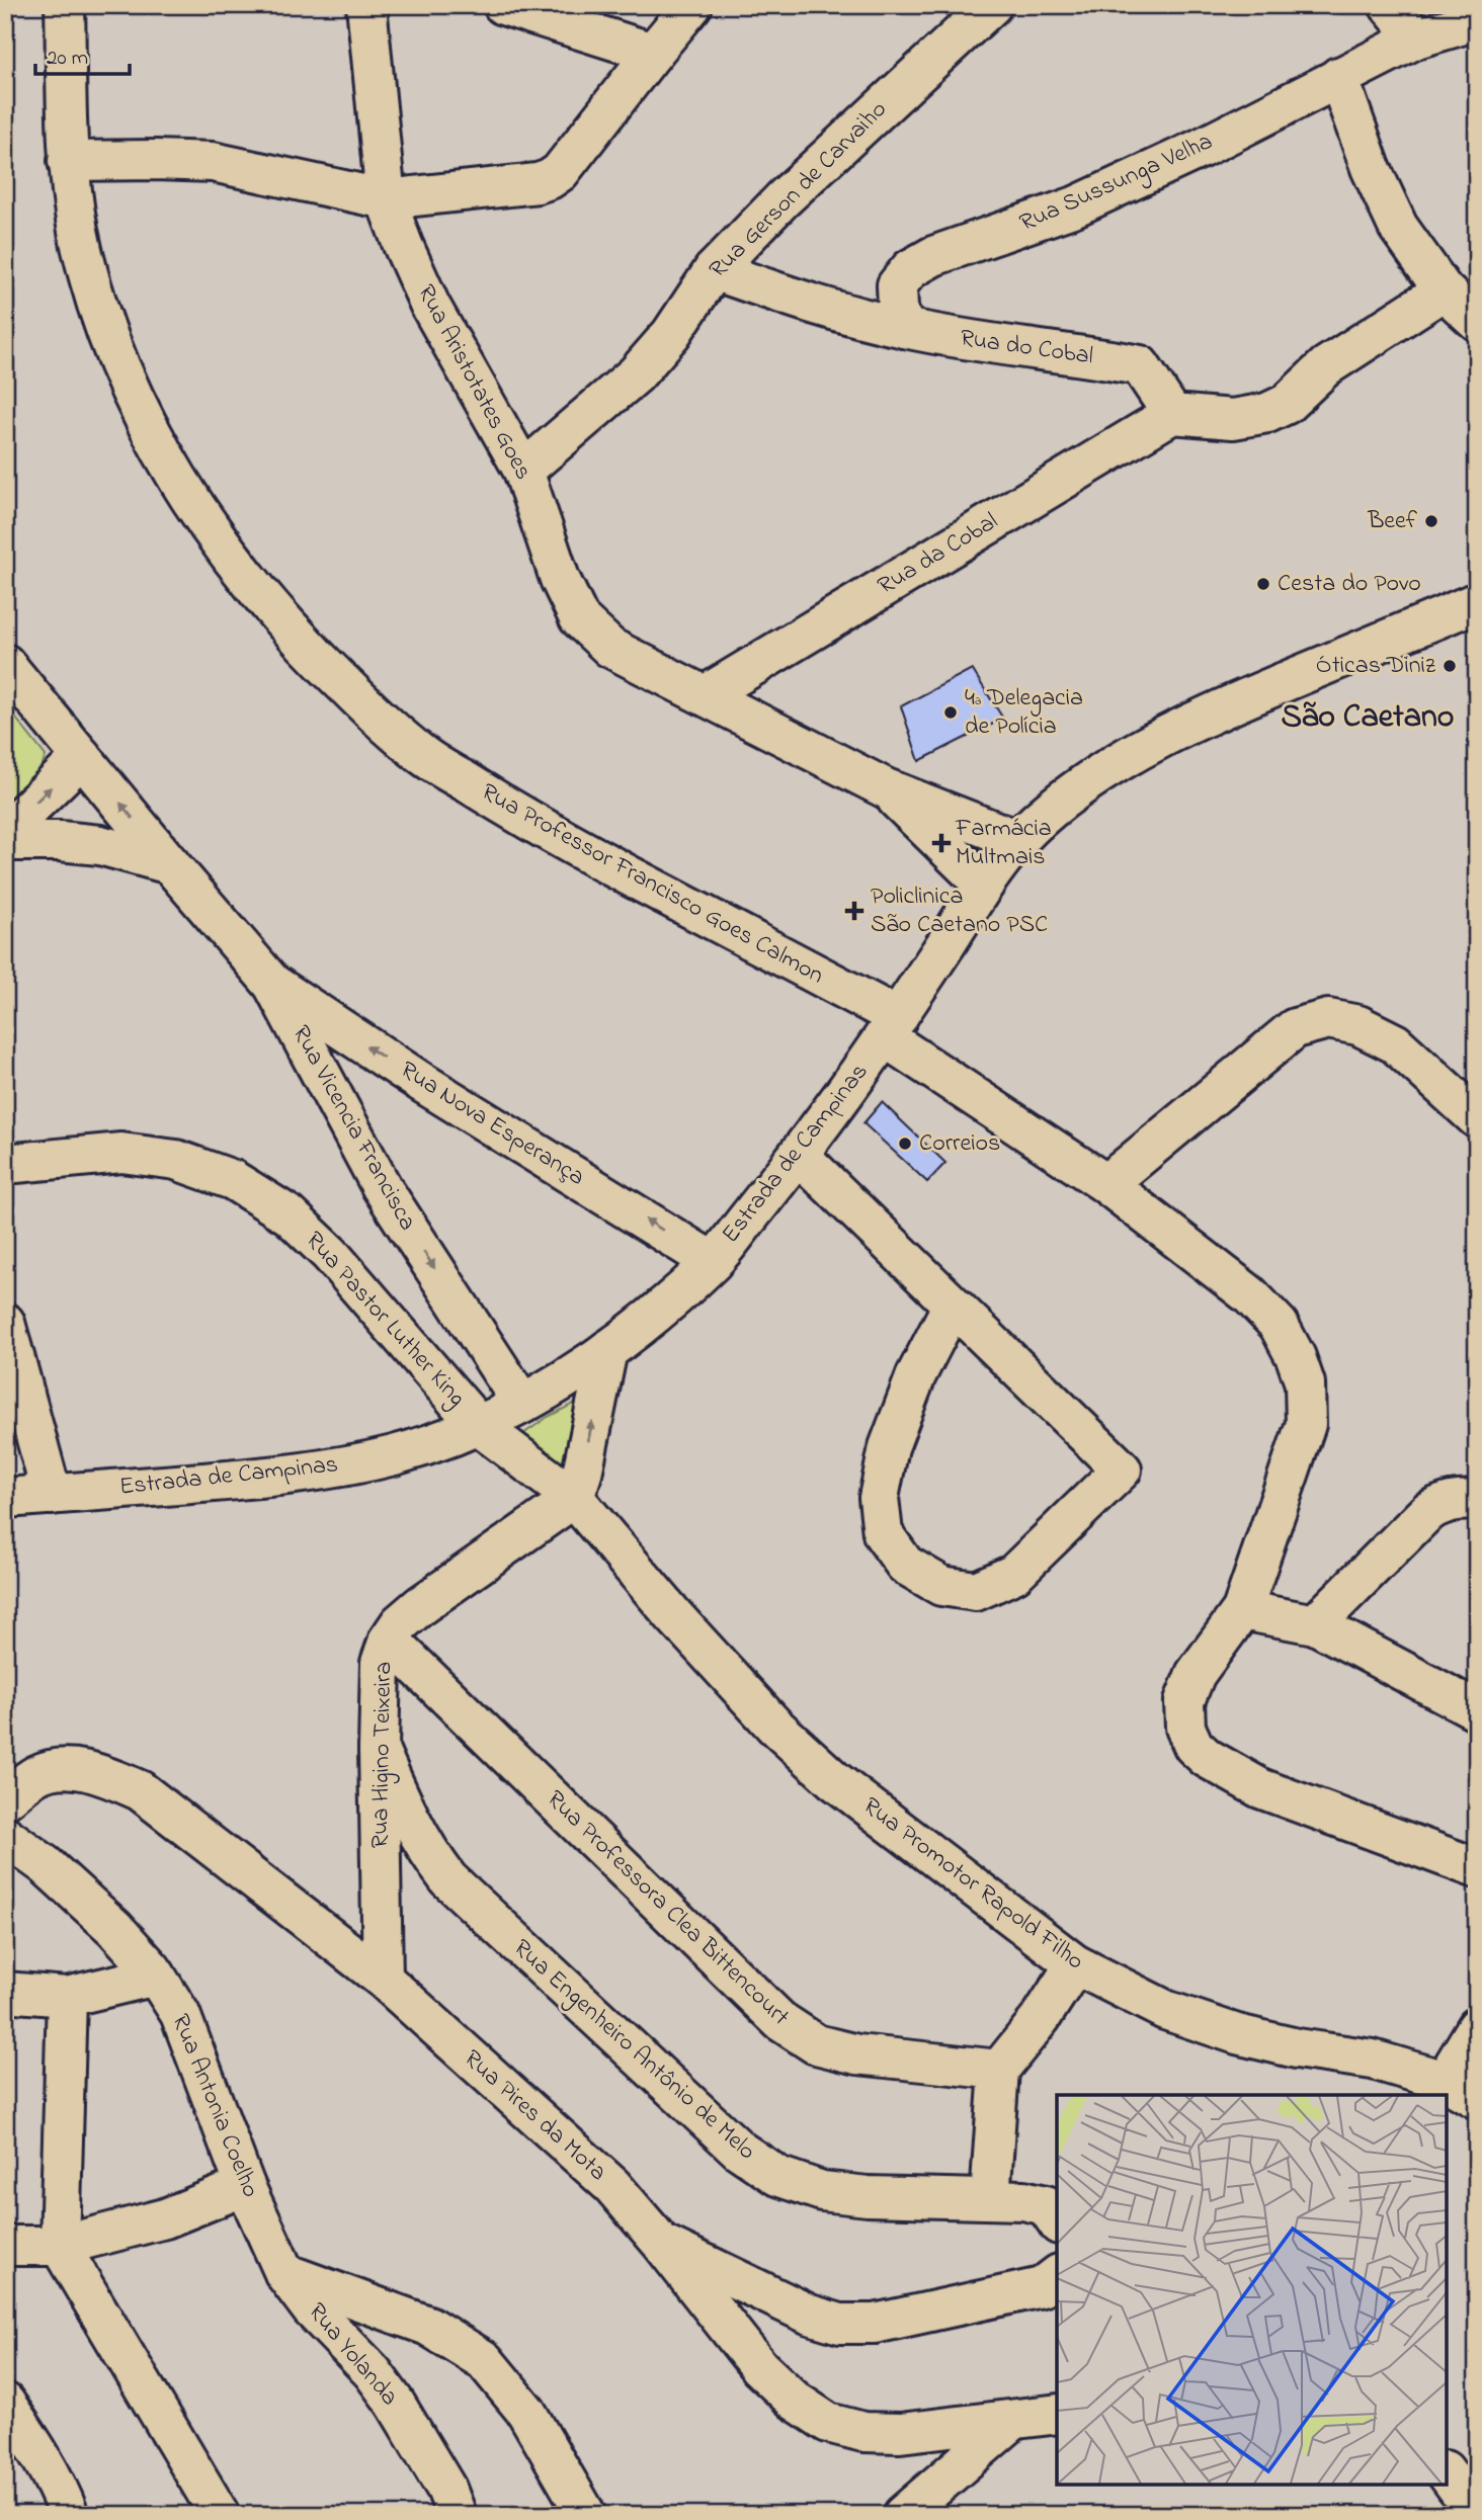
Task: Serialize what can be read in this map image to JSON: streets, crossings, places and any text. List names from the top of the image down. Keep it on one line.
{"streets":{"street":["Rua Sussunga Velha","Rua Gerson de Carvaiho","Rua do Cobal","Rua Aristotates Goes","Rua da Cobal","Rua Professor Francisco Goes Calmon","Rua Nova Esperança","Rua Vicencia Francisca","Estrada de Campinas","Rua Pastor Luther King","Rua Higino Teixeira","Rua Promotor Rapold Filho","Rua Professora Clea Bittencourt","Rua Engenheiro Antônio de Melo","Rua Antonia Coelho","Rua Pires da Mota","Rua Yolanda"]},"crossings":[["Rua Sussunga Velha","Rua do Cobal"],["Rua Gerson de Carvaiho","Rua do Cobal"],["Rua Gerson de Carvaiho","Rua Aristotates Goes"],["Rua do Cobal","Rua da Cobal"],["Rua Aristotates Goes","Rua da Cobal"],["Rua Aristotates Goes","Estrada de Campinas"],["Rua Professor Francisco Goes Calmon","Estrada de Campinas"],["Rua Nova Esperança","Rua Vicencia Francisca"],["Rua Nova Esperança","Estrada de Campinas"],["Rua Vicencia Francisca","Estrada de Campinas"],["Estrada de Campinas","Rua Pastor Luther King"],["Estrada de Campinas","Rua Promotor Rapold Filho"],["Rua Pastor Luther King","Rua Promotor Rapold Filho"],["Rua Higino Teixeira","Rua Promotor Rapold Filho"],["Rua Higino Teixeira","Rua Professora Clea Bittencourt"],["Rua Higino Teixeira","Rua Engenheiro Antônio de Melo"],["Rua Higino Teixeira","Rua Pires da Mota"],["Rua Antonia Coelho","Rua Yolanda"]],"one_way":["Rua Nova Esperança"],"districts":["São Caetano"],"places":{"other":["Beef","Cesta do Povo","Óticas Diniz","4ª Delegacia de Polícia","Correios"],"health":["Farmácia Multmais","Policlinica São Caetano PSC"]},"scale_bar":"20 m"}
